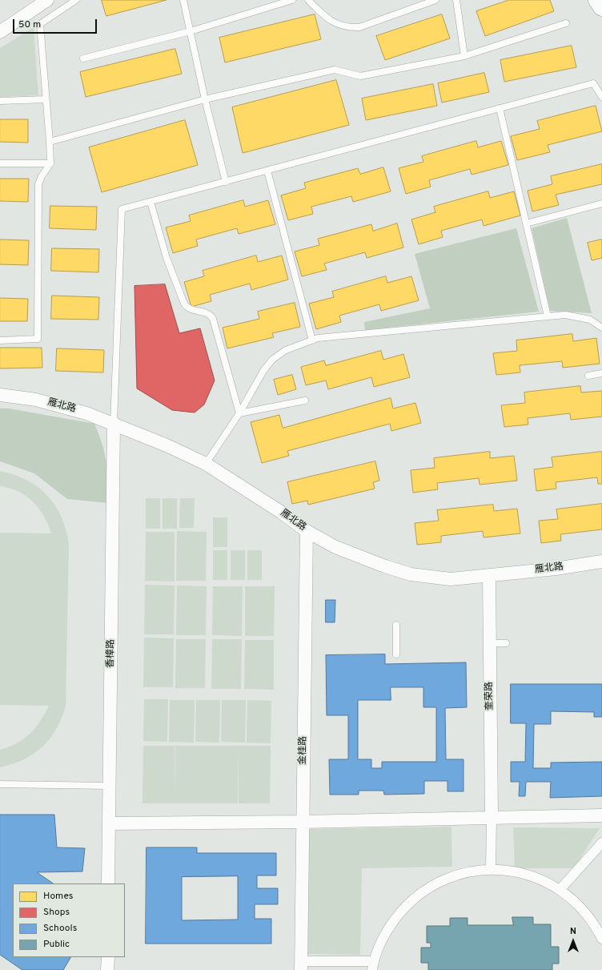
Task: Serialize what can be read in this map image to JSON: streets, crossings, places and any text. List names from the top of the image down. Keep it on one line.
{"streets":{"street":["雁北路","香樟路","奎荣路","金桂路"]},"crossings":[["雁北路","香樟路"],["雁北路","奎荣路"],["雁北路","金桂路"]],"legend":["Homes","Shops","Schools","Public"],"scale_bar":"50 m","north":"top"}
